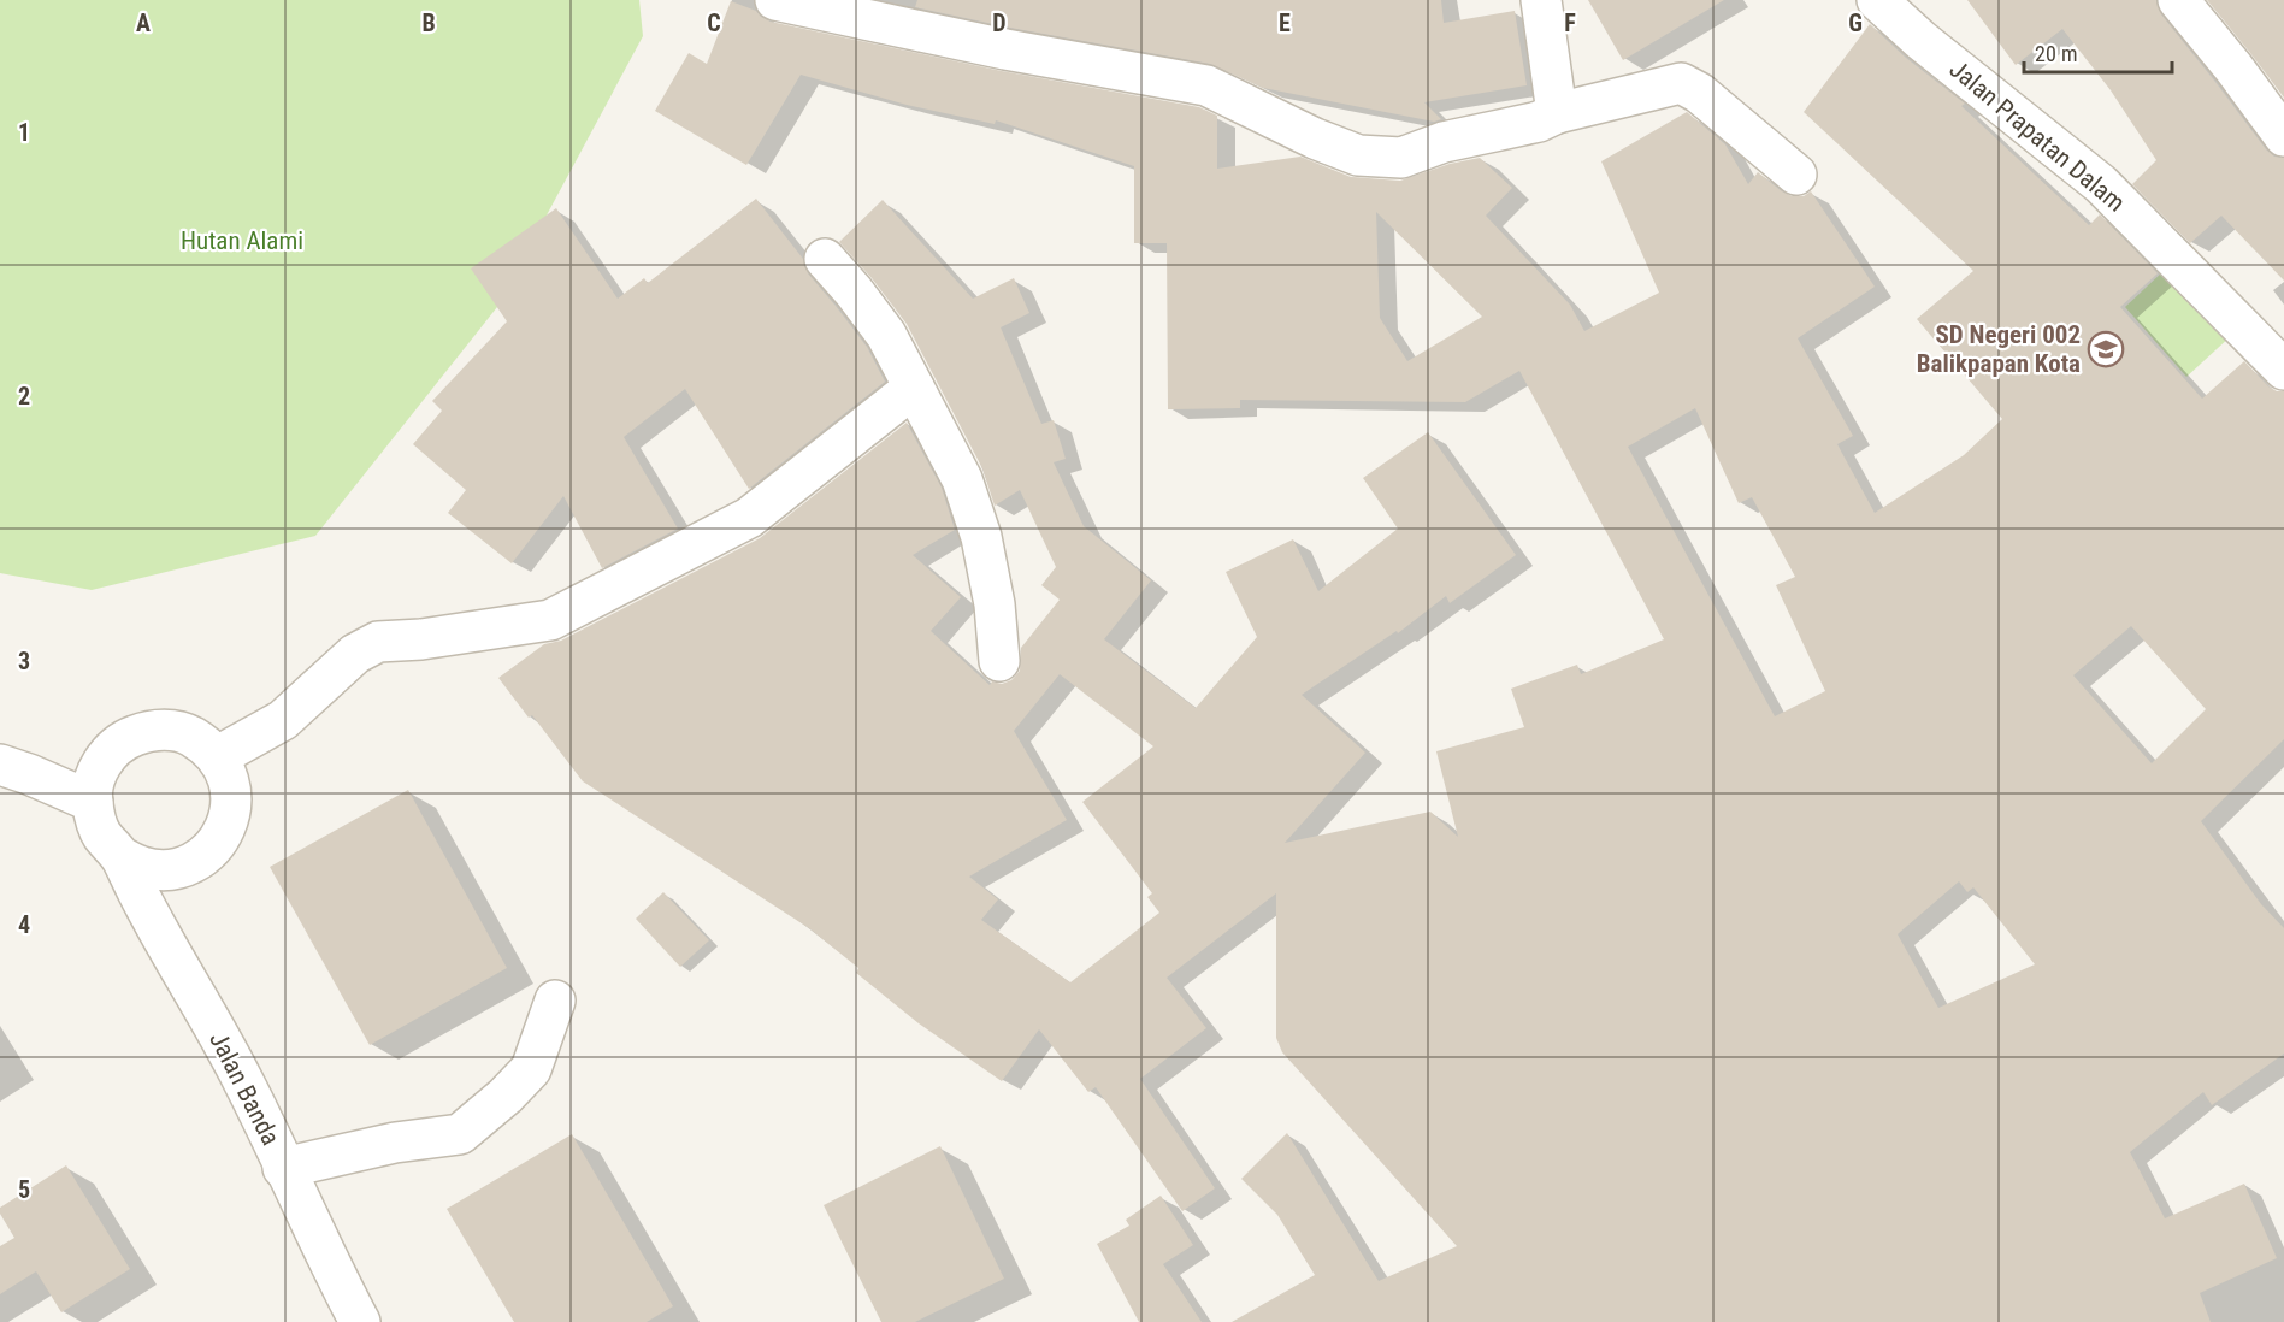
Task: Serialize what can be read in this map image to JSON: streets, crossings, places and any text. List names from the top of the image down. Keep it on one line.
{"streets":{"street":["Jalan Prapatan Dalam","Jalan Banda"]},"parks":["Hutan Alami"],"places":{"school or university":["SD Negeri 002 Balikpapan Kota"]},"scale_bar":"20 m","grid":{"columns":["A","B","C","D","E","F","G"],"rows":["1","2","3","4","5"]}}
